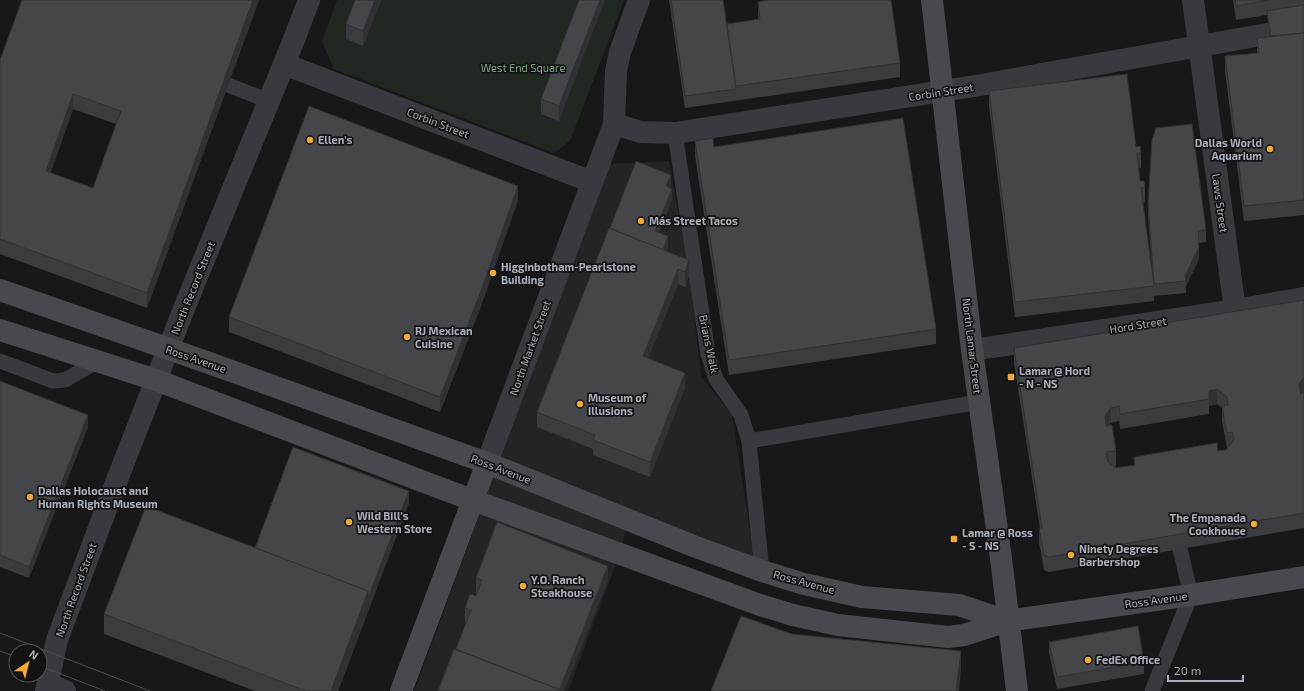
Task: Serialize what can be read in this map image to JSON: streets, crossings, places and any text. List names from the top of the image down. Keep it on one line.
{"streets":{"main road":["North Lamar Street","North Market Street","Ross Avenue"],"street":["Corbin Street","Laws Street","North Record Street","Hord Street"],"lane":["Brians Walk"]},"crossings":[["Corbin Street","Laws Street"],["Corbin Street","North Record Street"],["Corbin Street","Brians Walk"],["Corbin Street","North Lamar Street"],["Corbin Street","North Market Street"],["Laws Street","Hord Street"],["North Record Street","Ross Avenue"],["Hord Street","North Lamar Street"],["Brians Walk","Ross Avenue"],["North Lamar Street","Ross Avenue"],["North Market Street","Ross Avenue"]],"parks":["West End Square"],"places":{"other":["Ellen's","Dallas World Aquarium","Más Street Tacos","Higginbotham-Pearlstone Building","RJ Mexican Cuisine","Museum of Illusions","Dallas Holocaust and Human Rights Museum","Wild Bill's Western Store","The Empanada Cookhouse","Ninety Degrees Barbershop","Y.O. Ranch Steakhouse","FedEx Office"],"transit":["Lamar @ Hord - N - NS","Lamar @ Ross - S - NS"]},"scale_bar":"20 m","north":"top right"}
